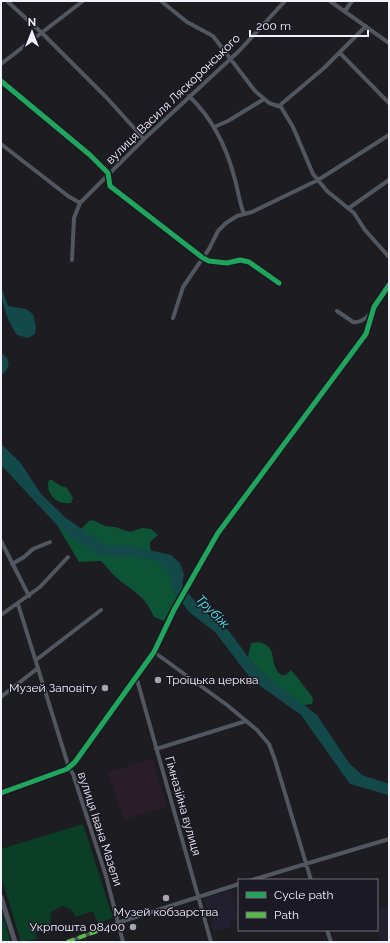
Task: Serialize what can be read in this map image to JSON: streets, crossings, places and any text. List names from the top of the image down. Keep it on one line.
{"streets":{"street":["вулиця Василя Ляскоронського","Гімназійна вулиця","вулиця Івана Мазепи"]},"water":["Трубіж"],"places":["Троїцька церква","Музей Заповіту","Музей кобзарства","Укрпошта 08400"],"legend":["Cycle path","Path"],"scale_bar":"200 m","north":"top"}
